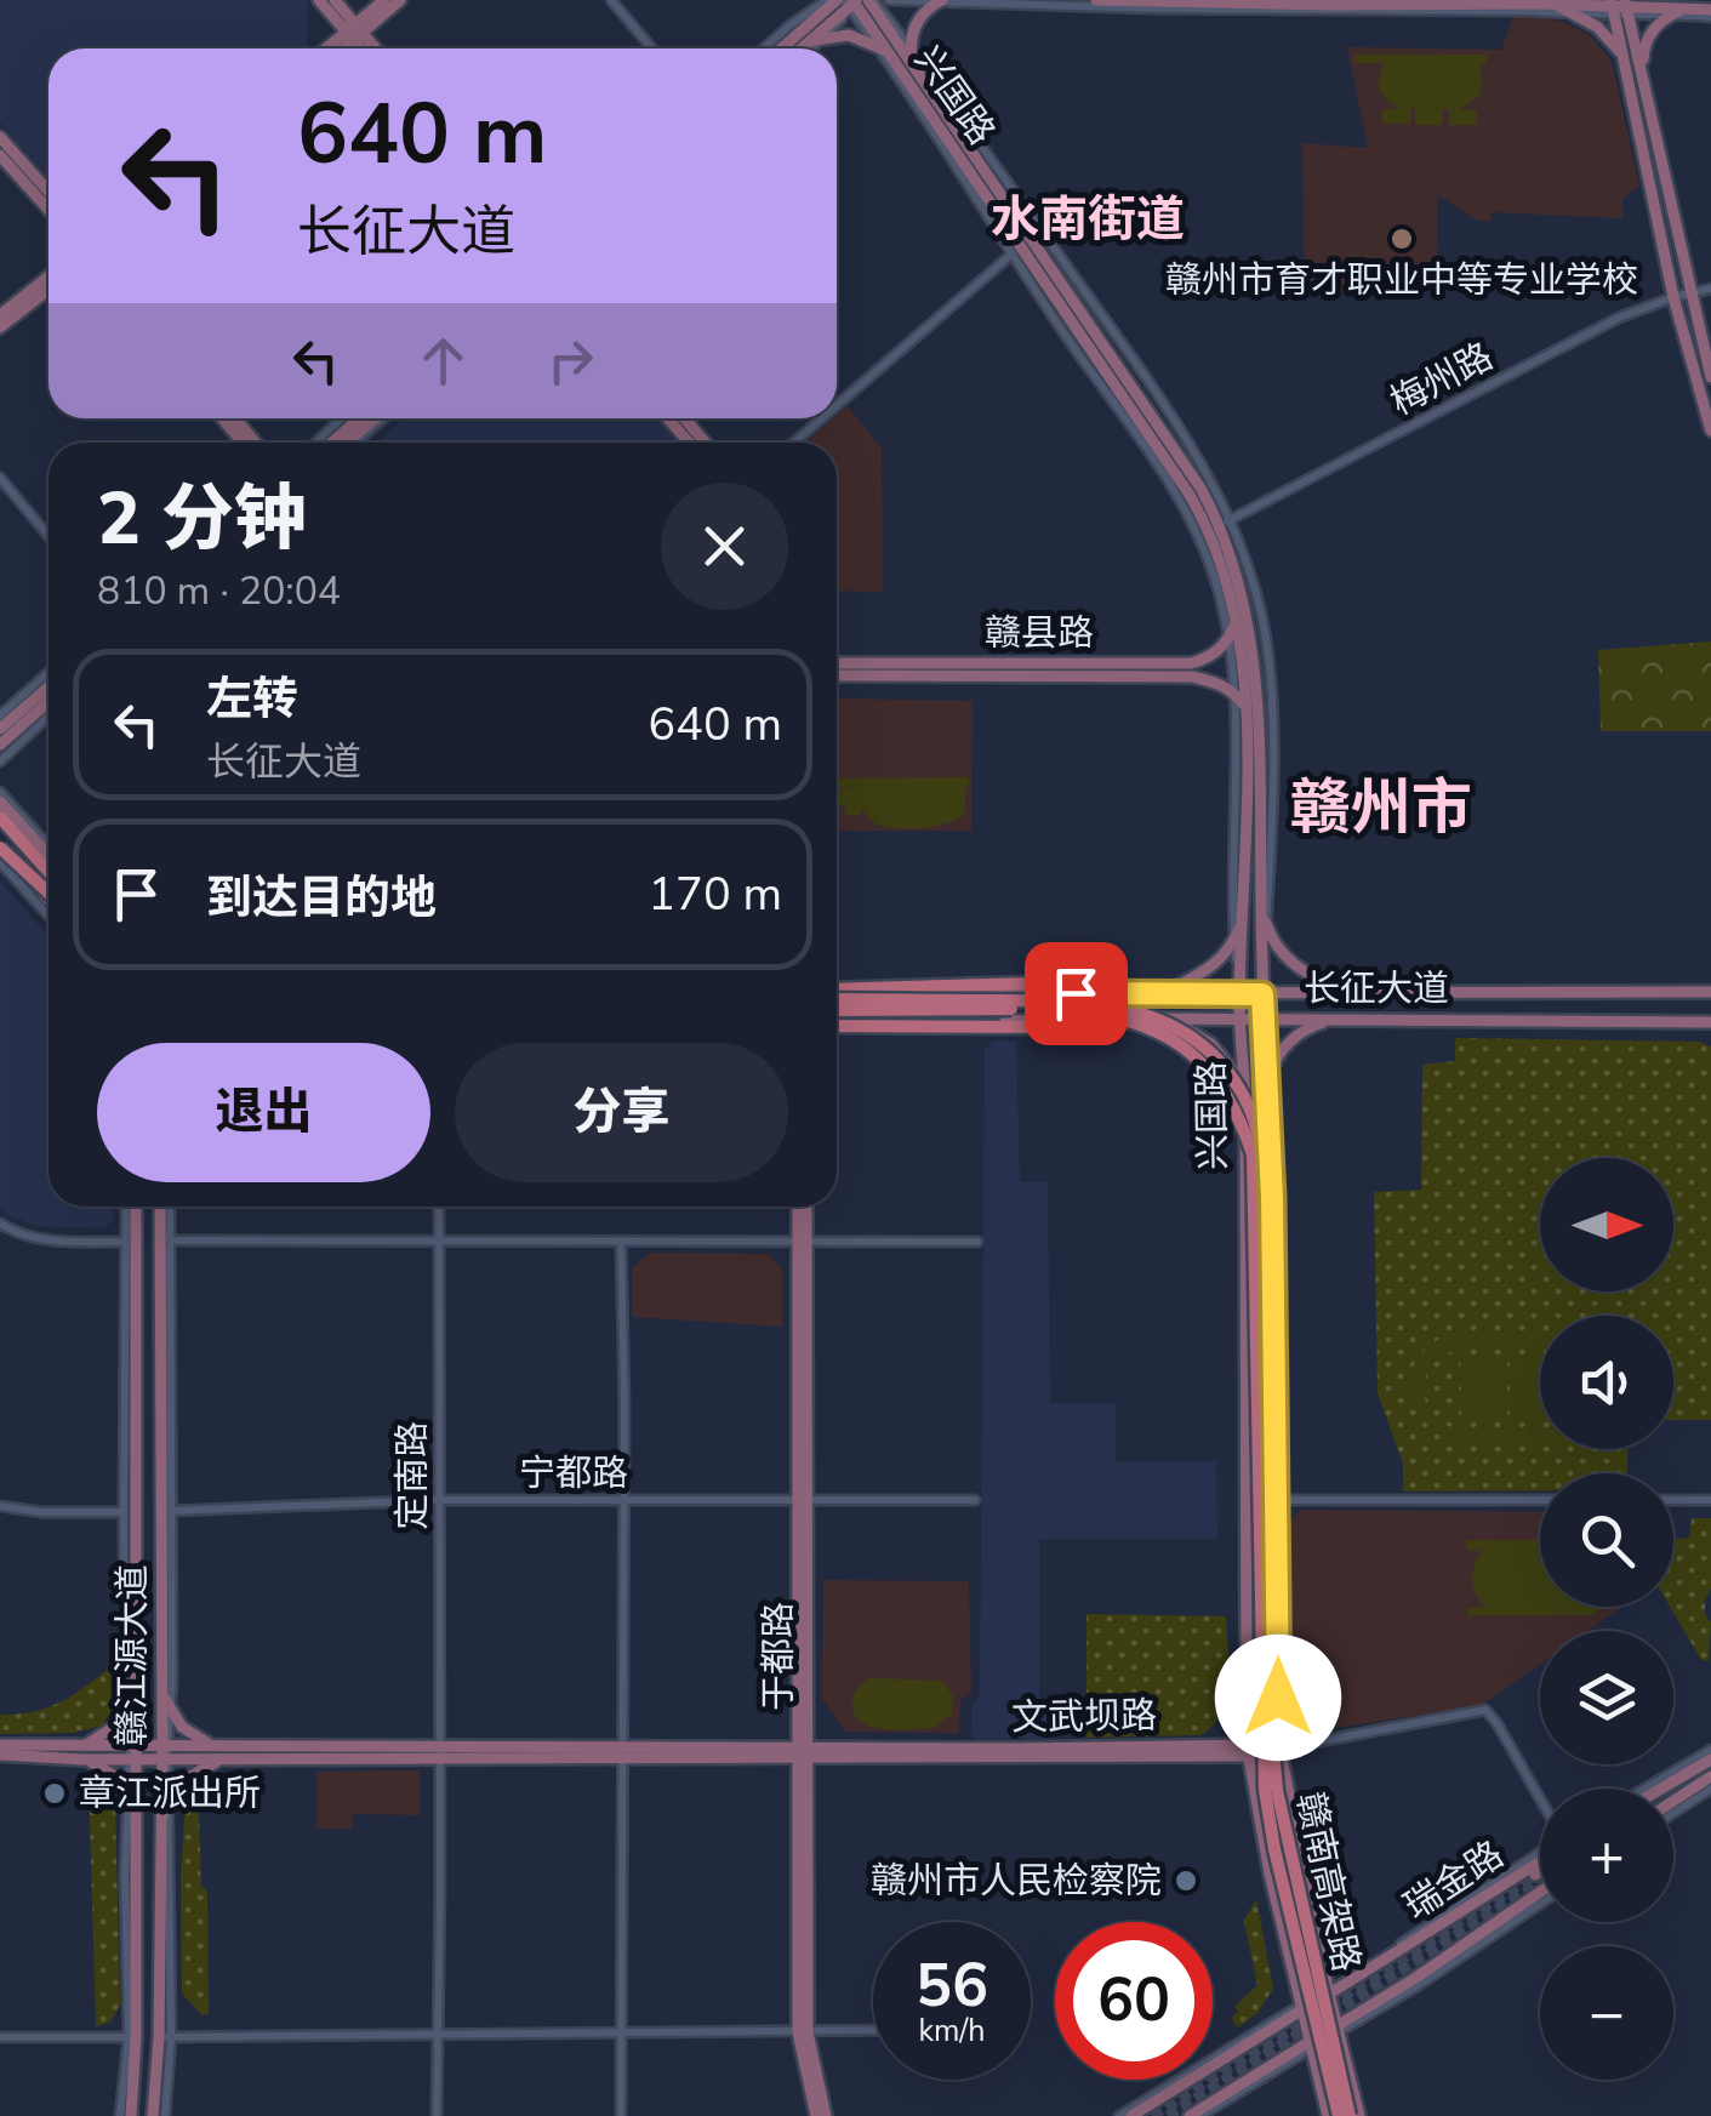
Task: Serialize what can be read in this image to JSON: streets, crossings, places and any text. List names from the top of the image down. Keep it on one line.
{"streets":{"highway":["赣南高架路"],"main road":["兴国路","赣县路","长征大道","赣江源大道","于都路","文武坝路","瑞金路"],"street":["梅州路","宁都路","定南路"]},"crossings":[["兴国路","梅州路"],["兴国路","长征大道"],["兴国路","文武坝路"],["兴国路","瑞金路"],["兴国路","赣南高架路"],["宁都路","定南路"],["宁都路","于都路"],["定南路","文武坝路"],["赣江源大道","文武坝路"],["于都路","文武坝路"]],"districts":["水南街道","赣州市"],"places":["赣州市育才职业中等专业学校","章江派出所","赣州市人民检察院"],"north":"right","page":{"turn":["640 m","长征大道"],"heading":["2 分钟","810 m · 20:04"],"list":[{"name":"左转","note":"长征大道","value":"640 m"},{"name":"到达目的地","value":"170 m"}],"buttons":["退出","分享"],"map_buttons":["+","−"],"speed":"56 km/h","limit":"60"}}
